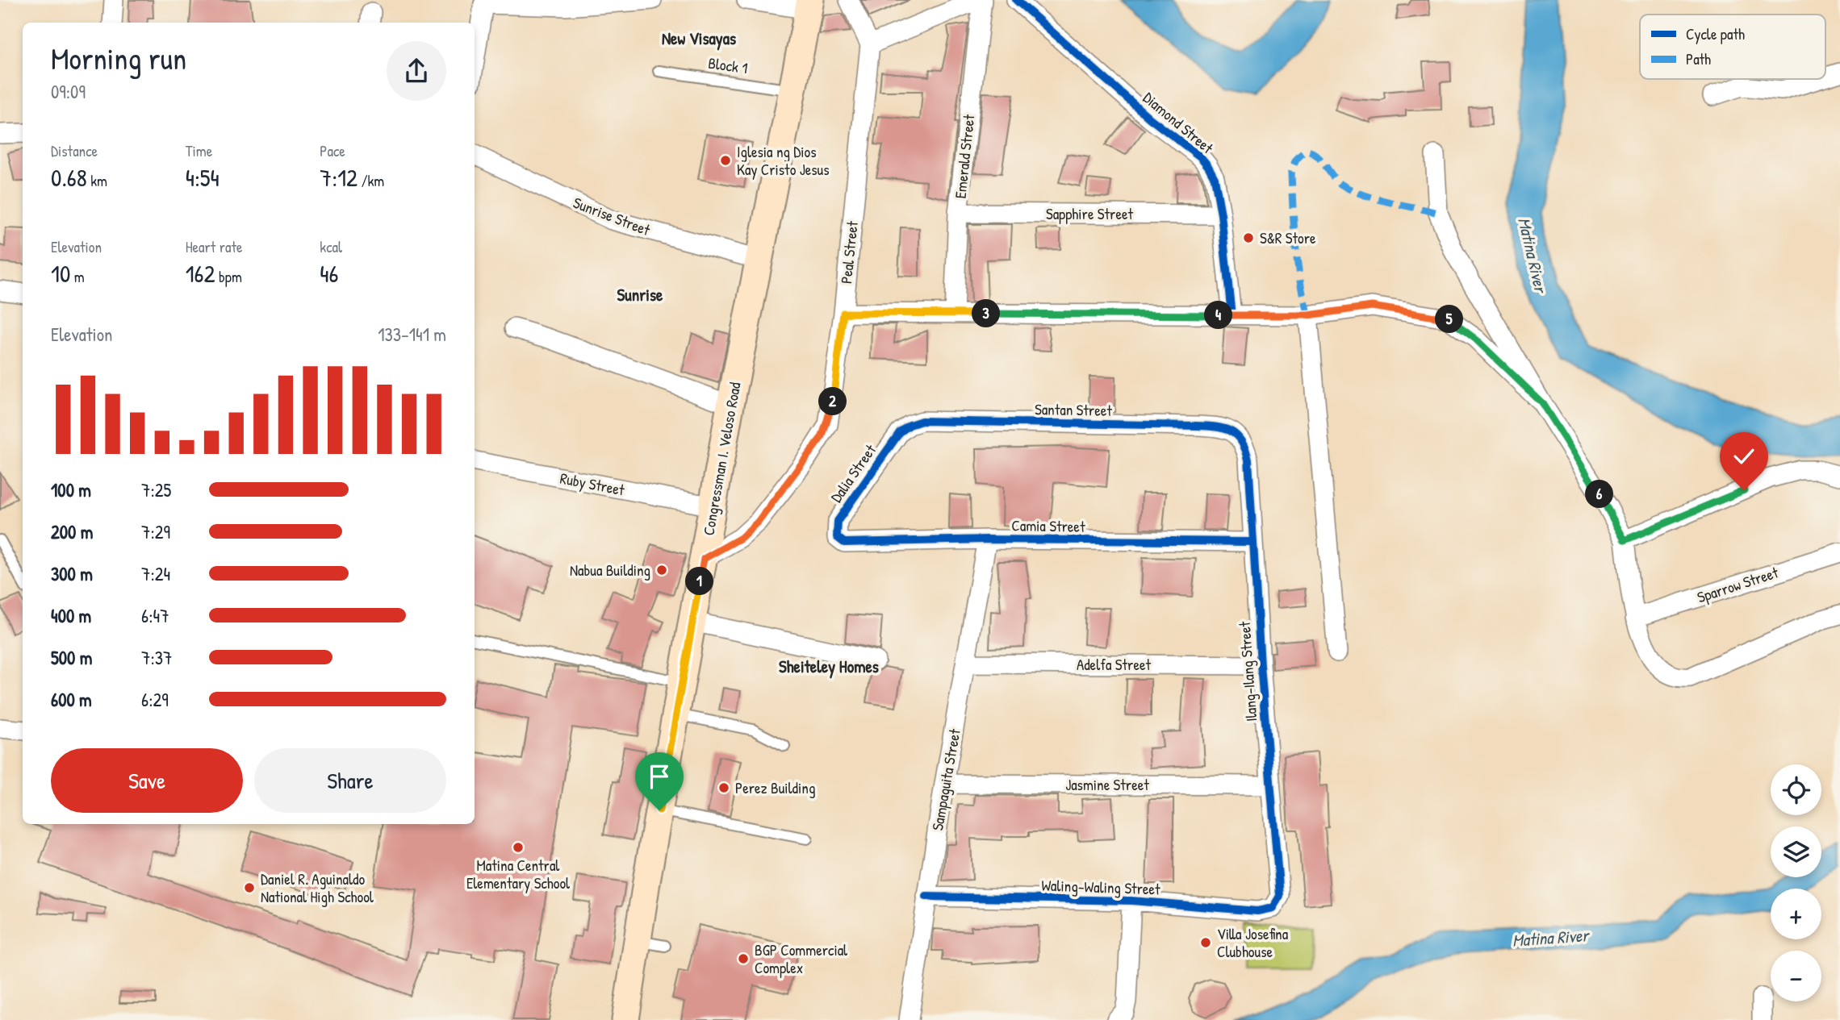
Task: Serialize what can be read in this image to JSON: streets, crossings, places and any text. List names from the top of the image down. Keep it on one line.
{"streets":{"main road":["Congressman I. Veloso Road"],"street":["Diamond Street","Emerald Street","Sapphire Street","Sunrise Street","Peal Street","Santan Street","Dalia Street","Ruby Street","Camia Street","Sparrow Street","Adelfa Street","Ilang-Ilang Street","Sampaguita Street","Jasmine Street","Waling-Waling Street"],"lane":["Block 1"]},"crossings":[["Block 1","Congressman I. Veloso Road"],["Diamond Street","Sapphire Street"],["Emerald Street","Sapphire Street"],["Sunrise Street","Congressman I. Veloso Road"],["Peal Street","Congressman I. Veloso Road"],["Santan Street","Dalia Street"],["Santan Street","Ilang-Ilang Street"],["Congressman I. Veloso Road","Ruby Street"],["Dalia Street","Camia Street"],["Camia Street","Ilang-Ilang Street"],["Camia Street","Sampaguita Street"],["Adelfa Street","Ilang-Ilang Street"],["Adelfa Street","Sampaguita Street"],["Ilang-Ilang Street","Jasmine Street"],["Ilang-Ilang Street","Waling-Waling Street"],["Sampaguita Street","Jasmine Street"],["Sampaguita Street","Waling-Waling Street"]],"districts":["New Visayas","Sunrise","Sheiteley Homes"],"water":["Matina River"],"places":["Iglesia ng Dios Kay Cristo Jesus","S&R Store","Nabua Building","Perez Building","Matina Central Elementary School","Daniel R. Aguinaldo National High School","Villa Josefina Clubhouse","BGP Commercial Complex"],"legend":["Cycle path","Path"],"page":{"heading":["Morning run","09:09"],"stats":[["Distance","0.68 km"],["Time","4:54"],["Pace","7:12 /km"],["Elevation","10 m"],["Heart rate","162 bpm"],["kcal","46"]],"pins":["3","4","5","2","6","1"],"chart":["Elevation","133–141 m"],"list":[{"name":"100 m","note":"7:25"},{"name":"200 m","note":"7:29"},{"name":"300 m","note":"7:24"},{"name":"400 m","note":"6:47"},{"name":"500 m","note":"7:37"},{"name":"600 m","note":"6:29"}],"buttons":["Save","Share"],"map_buttons":["+","−"]}}
